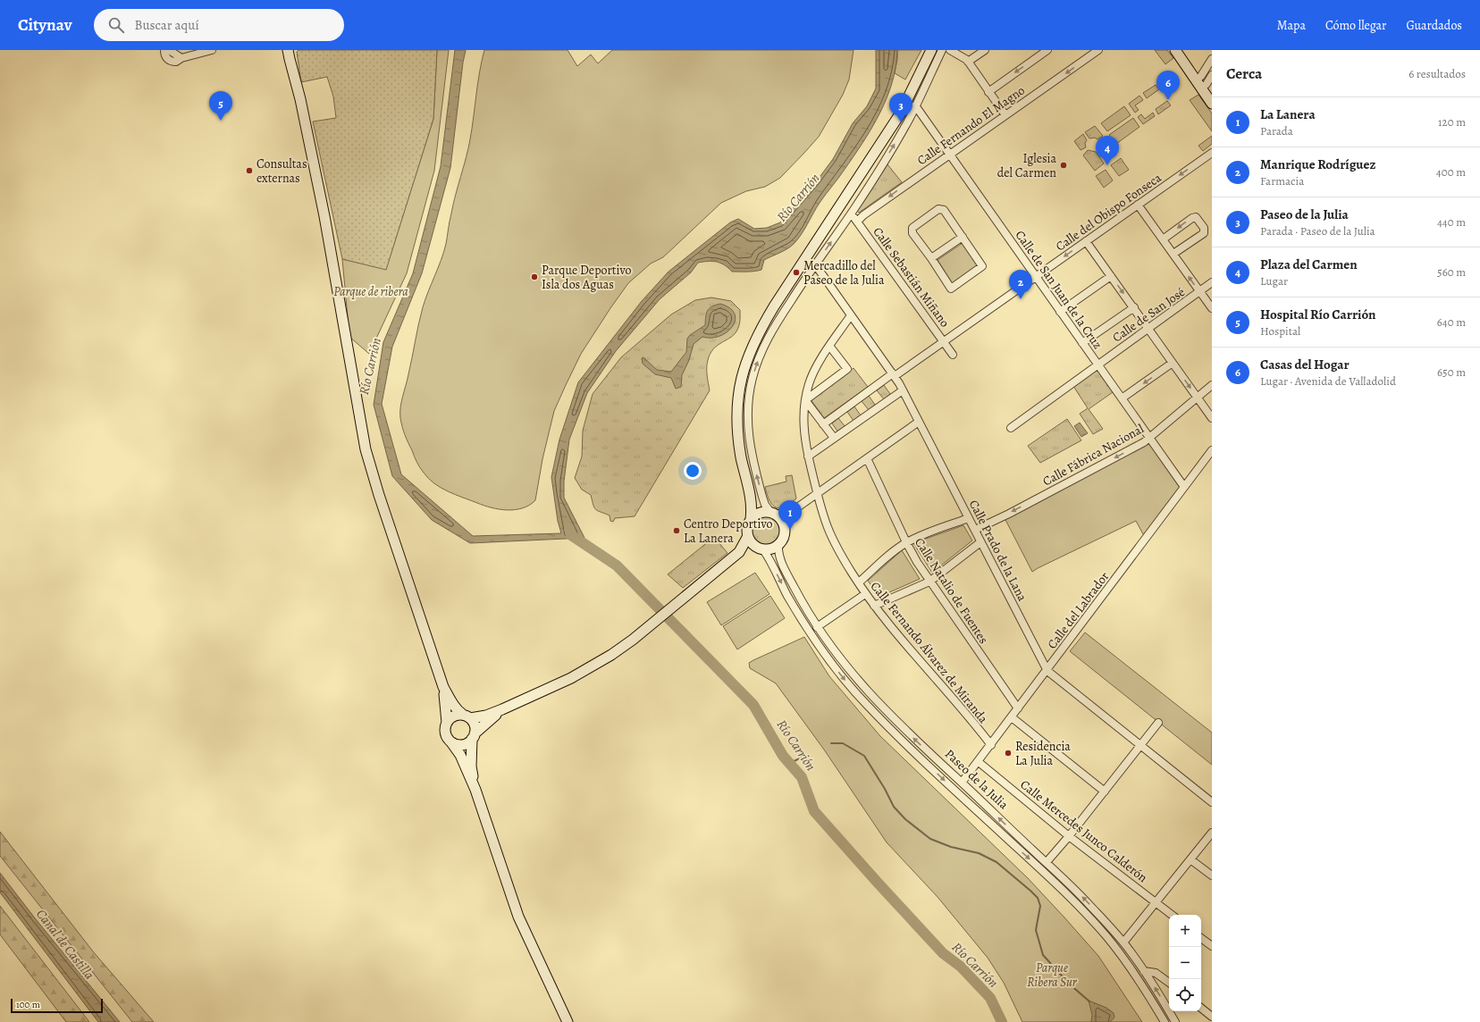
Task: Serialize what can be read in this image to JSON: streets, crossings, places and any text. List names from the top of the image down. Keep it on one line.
{"streets":{"street":["Calle Fernando El Magno","Calle del Obispo Fonseca","Calle Sebastián Miñano","Calle de San Juan de la Cruz","Calle de San José","Calle Fábrica Nacional","Calle Prado de la Lana","Calle Natalio de Fuentes","Calle del Labrador","Calle Fernando Álvarez de Miranda","Paseo de la Julia","Calle Mercedes Junco Calderón"]},"crossings":[["Calle Fernando El Magno","Calle Sebastián Miñano"],["Calle Fernando El Magno","Calle de San Juan de la Cruz"],["Calle del Obispo Fonseca","Calle Sebastián Miñano"],["Calle del Obispo Fonseca","Calle de San Juan de la Cruz"],["Calle del Obispo Fonseca","Calle Prado de la Lana"],["Calle de San Juan de la Cruz","Calle de San José"],["Calle de San Juan de la Cruz","Calle Fábrica Nacional"],["Calle de San Juan de la Cruz","Calle del Labrador"],["Calle Fábrica Nacional","Calle Prado de la Lana"],["Calle Prado de la Lana","Calle del Labrador"],["Calle Prado de la Lana","Calle Fernando Álvarez de Miranda"],["Calle Natalio de Fuentes","Calle del Labrador"],["Calle del Labrador","Calle Fernando Álvarez de Miranda"],["Calle del Labrador","Paseo de la Julia"],["Calle del Labrador","Calle Mercedes Junco Calderón"]],"one_way":["Calle Fábrica Nacional"],"water":["Río Carrión","Canal de Castilla"],"parks":["Parque de ribera","Parque Ribera Sur"],"places":["Iglesia del Carmen","Consultas externas","Mercadillo del Paseo de la Julia","Parque Deportivo Isla dos Aguas","Centro Deportivo La Lanera","Residencia La Julia"],"scale_bar":"100 m","page":{"header":"Citynav","search":"Buscar aquí","nav":["Mapa","Cómo llegar","Guardados"],"heading":["Cerca","6 resultados"],"pins":["6","5","3","4","2","1"],"list":[{"mark":"1","name":"La Lanera","note":"Parada","value":"120 m"},{"mark":"2","name":"Manrique Rodríguez","note":"Farmacia","value":"400 m"},{"mark":"3","name":"Paseo de la Julia","note":"Parada · Paseo de la Julia","value":"440 m"},{"mark":"4","name":"Plaza del Carmen","note":"Lugar","value":"560 m"},{"mark":"5","name":"Hospital Río Carrión","note":"Hospital","value":"640 m"},{"mark":"6","name":"Casas del Hogar","note":"Lugar · Avenida de Valladolid","value":"650 m"}],"map_buttons":["+","−"],"scale":"100 m"}}
